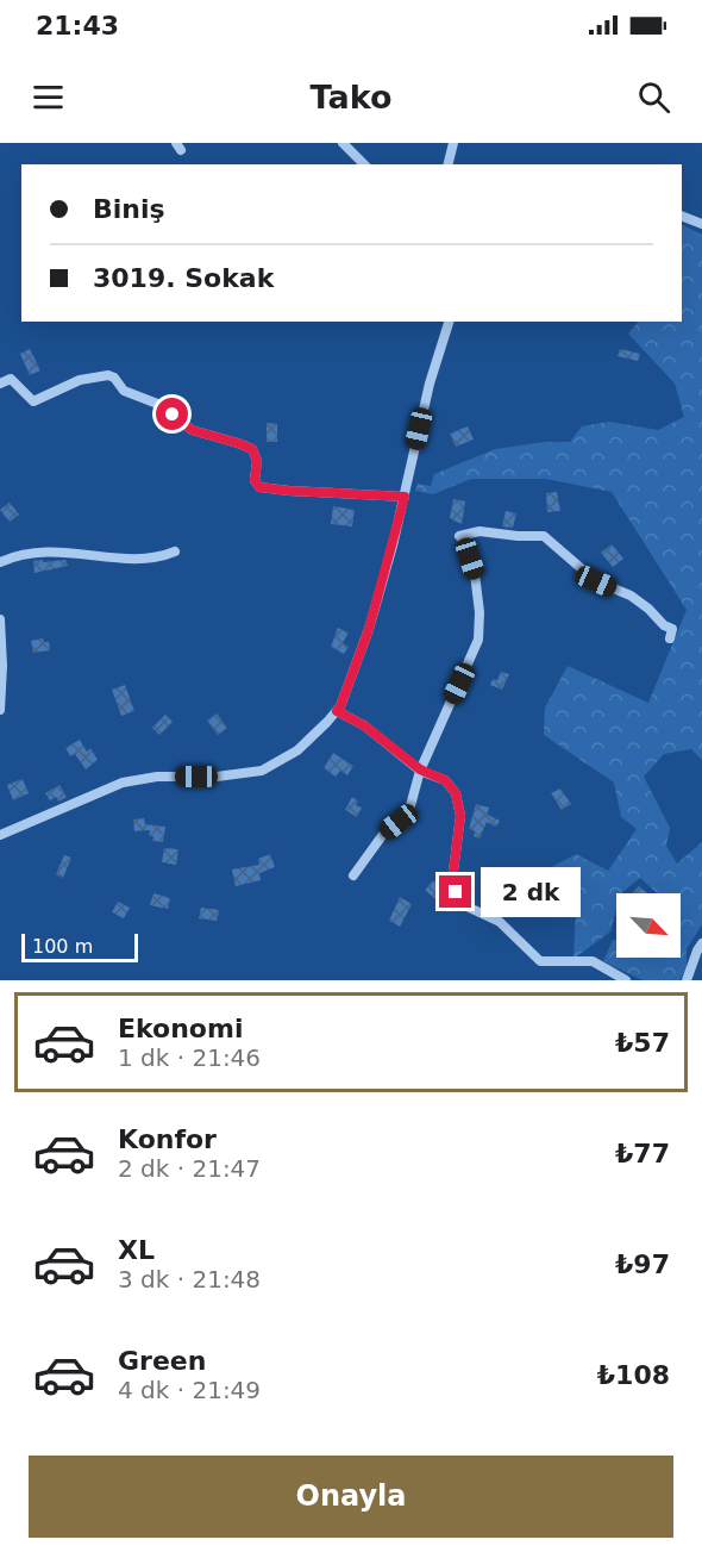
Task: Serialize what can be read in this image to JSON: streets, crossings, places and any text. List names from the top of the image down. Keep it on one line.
{"scale_bar":"100 m","north":"bottom right","page":{"status":"21:43","header":"Tako","banner":["Biniş","3019. Sokak"],"bubble":"2 dk","scale":"100 m","list":[{"name":"Ekonomi","note":"1 dk · 21:46","value":"₺57"},{"name":"Konfor","note":"2 dk · 21:47","value":"₺77"},{"name":"XL","note":"3 dk · 21:48","value":"₺97"},{"name":"Green","note":"4 dk · 21:49","value":"₺108"}],"buttons":"Onayla"}}
